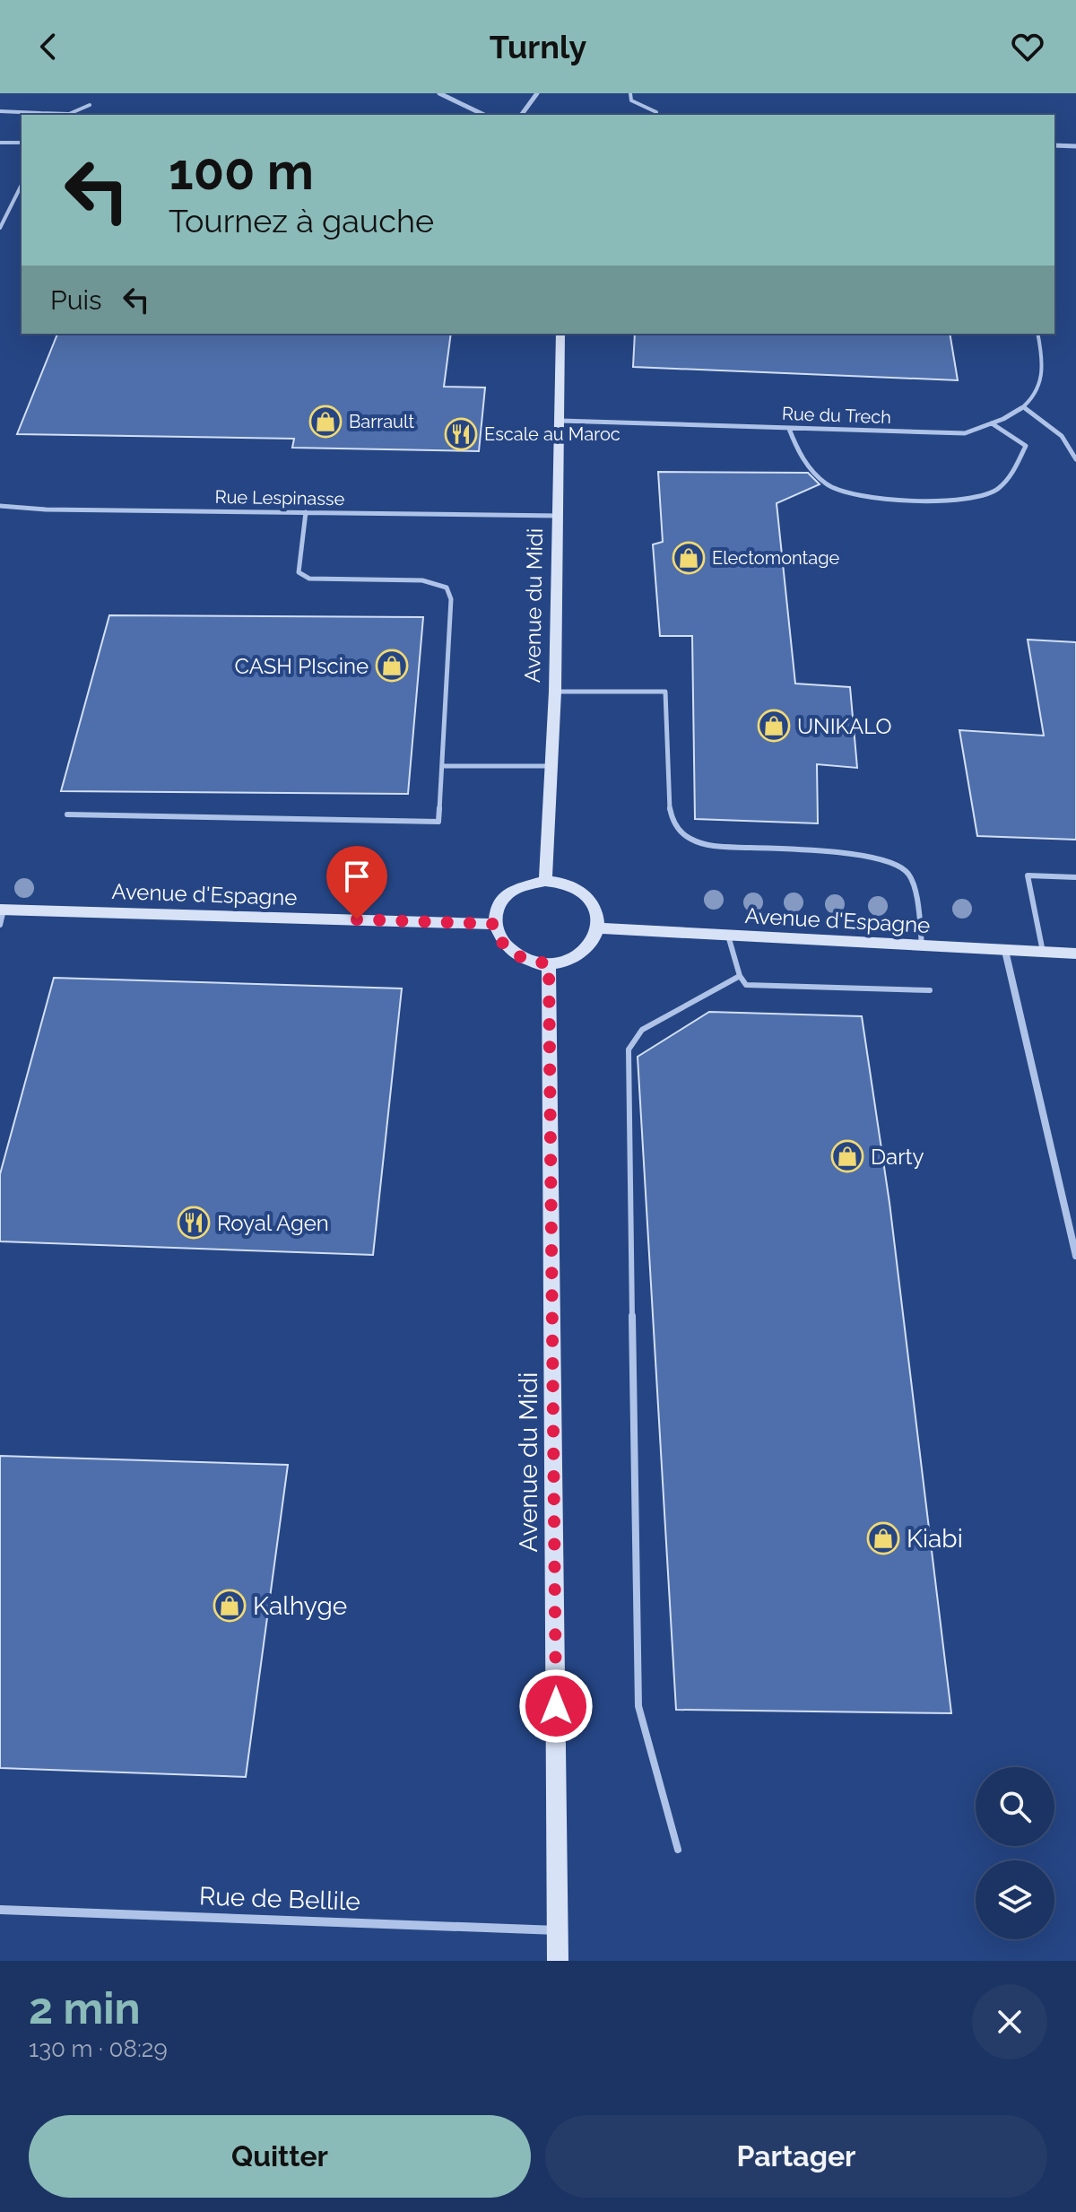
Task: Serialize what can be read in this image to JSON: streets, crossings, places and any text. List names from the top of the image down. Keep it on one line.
{"streets":{"street":["Avenue du Midi","Avenue d'Espagne","Rue de Bellile"],"lane":["Rue du Trech","Rue Lespinasse"]},"crossings":[["Rue du Trech","Avenue du Midi"],["Rue Lespinasse","Avenue du Midi"],["Avenue du Midi","Avenue d'Espagne"],["Avenue du Midi","Rue de Bellile"]],"places":{"shop":["Barrault","Electomontage","CASH PIscine","UNIKALO","Darty","Kiabi","Kalhyge"],"restaurant":["Escale au Maroc","Royal Agen"]},"page":{"header":"Turnly","turn":["100 m","Tournez à gauche"],"then":"Puis","heading":["2 min","130 m · 08:29"],"buttons":["Quitter","Partager"]}}
